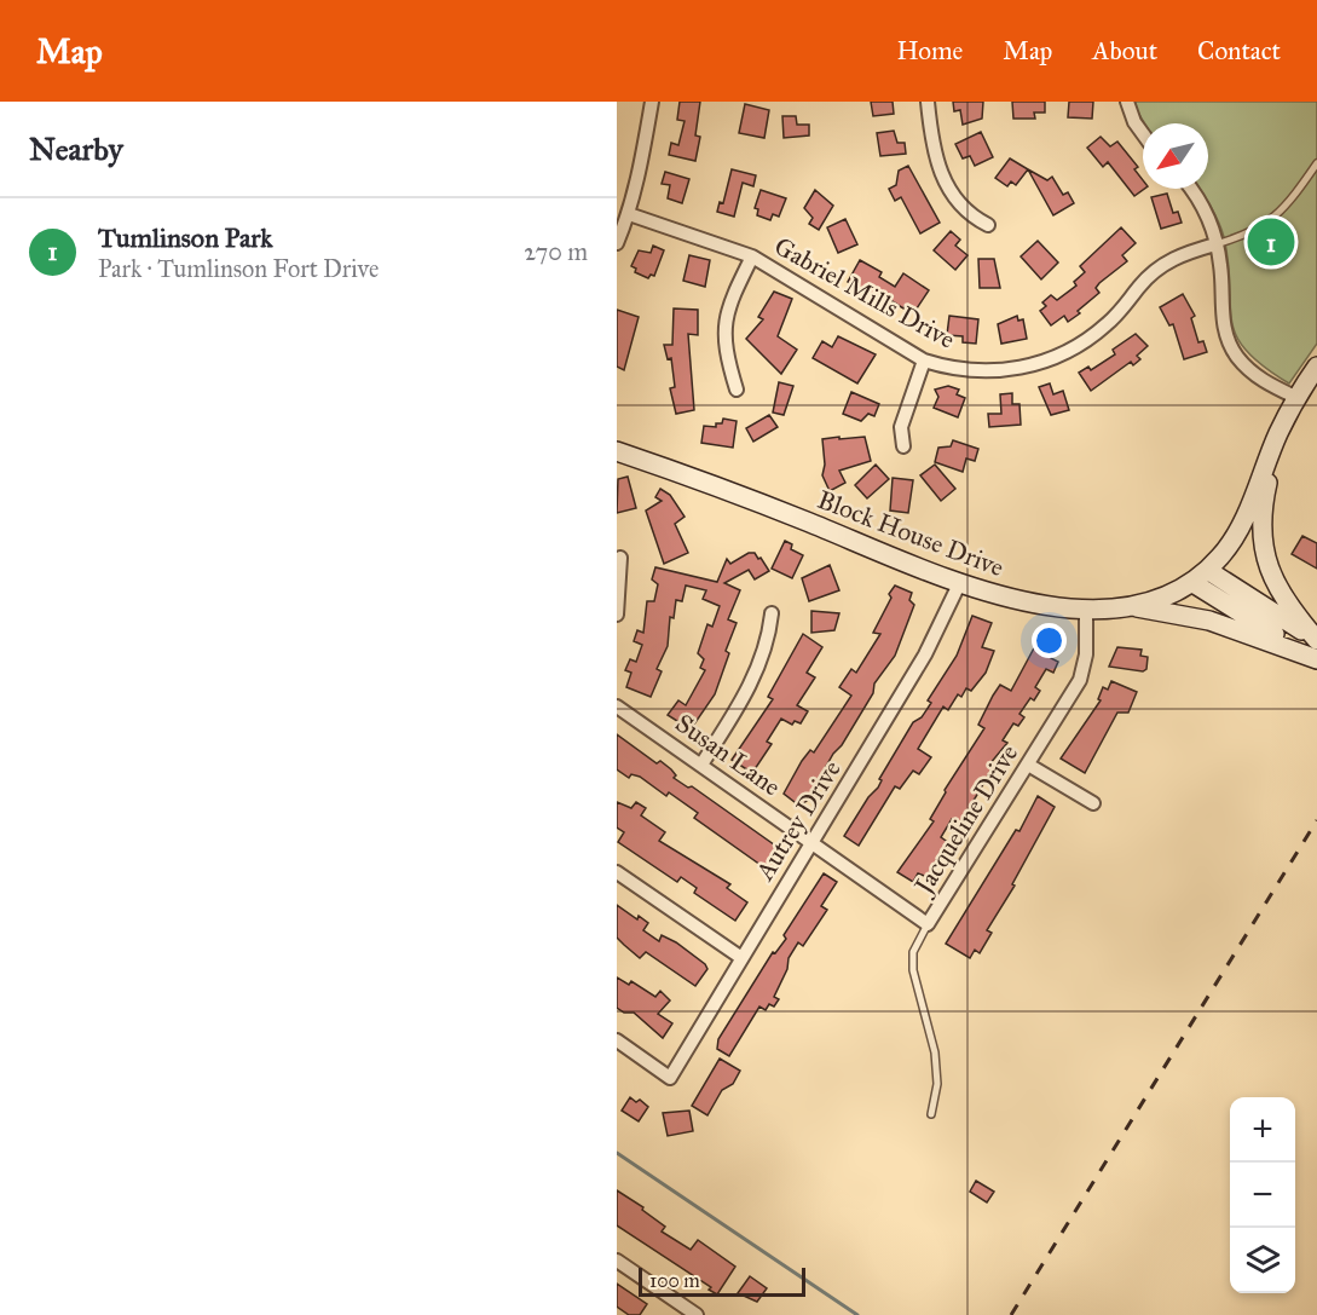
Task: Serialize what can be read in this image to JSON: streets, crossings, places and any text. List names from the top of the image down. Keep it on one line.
{"streets":{"street":["Gabriel Mills Drive","Block House Drive","Susan Lane","Jacqueline Drive","Autrey Drive"]},"crossings":[["Block House Drive","Jacqueline Drive"],["Block House Drive","Autrey Drive"],["Susan Lane","Jacqueline Drive"],["Susan Lane","Autrey Drive"],["Jacqueline Drive","Autrey Drive"]],"scale_bar":"100 m","north":"bottom left","page":{"header":"Map","nav":["Home","Map","About","Contact"],"heading":"Nearby","list":[{"mark":"1","name":"Tumlinson Park","note":"Park · Tumlinson Fort Drive","value":"270 m"}],"pins":"1","map_buttons":["+","−"],"scale":"100 m"}}
